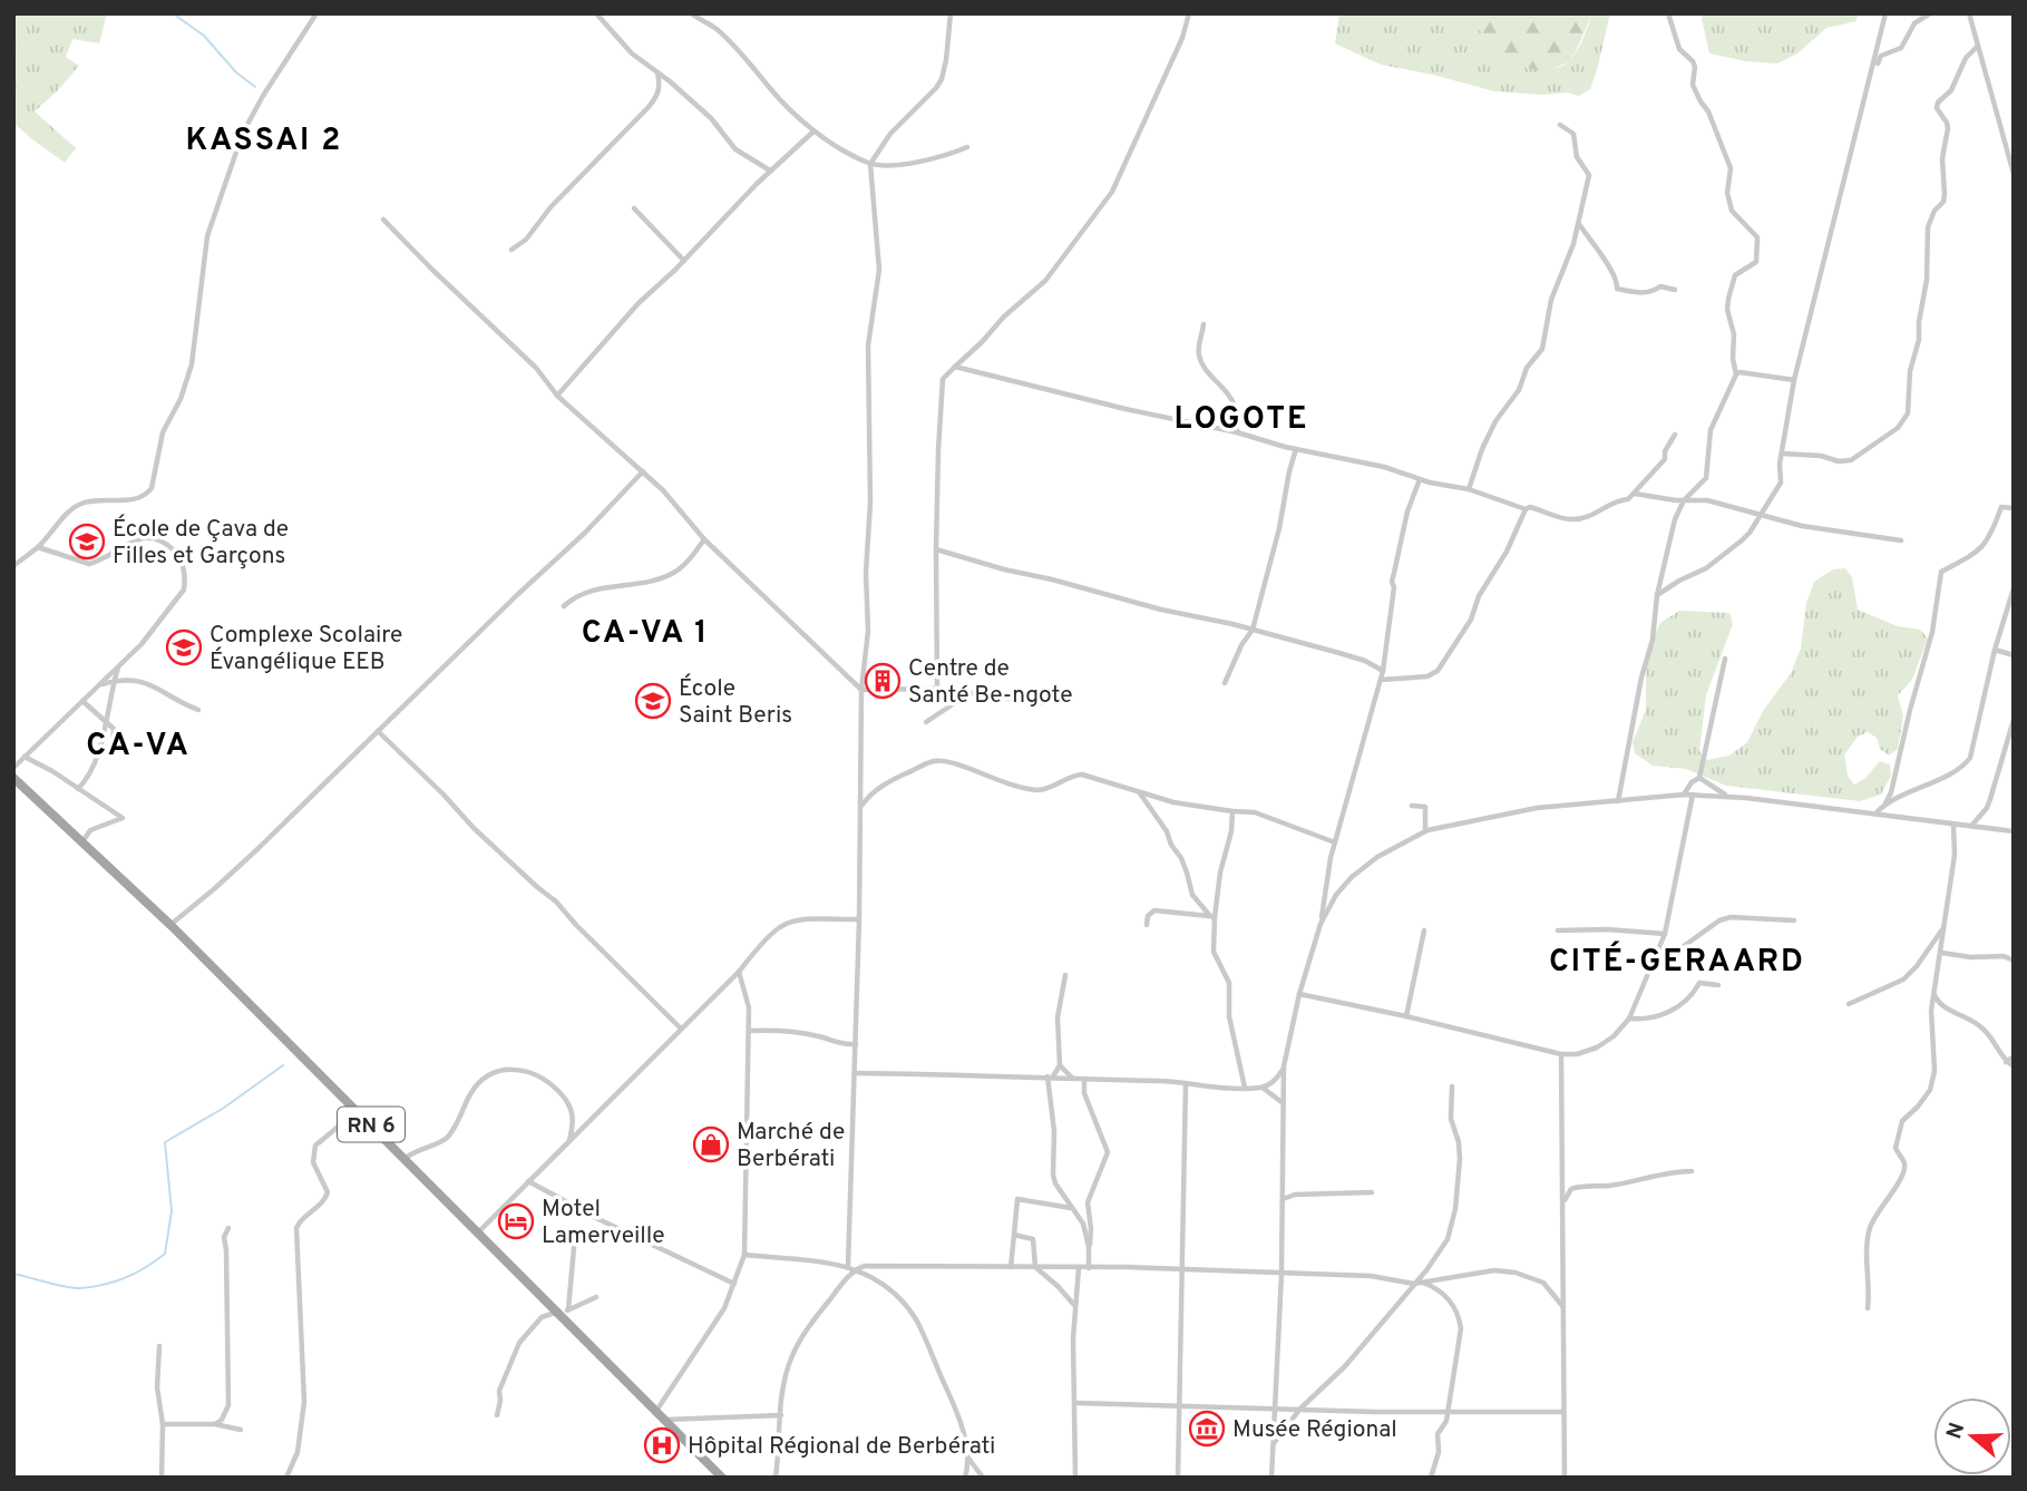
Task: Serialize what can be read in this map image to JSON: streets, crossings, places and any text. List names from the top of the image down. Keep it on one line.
{"streets":{"main road":["RN 6"]},"districts":["KASSAI 2","LOGOTE","CA-VA 1","CA-VA","CITÉ-GERAARD"],"places":{"school or university":["École de Çava de Filles et Garçons","Complexe Scolaire Évangélique EEB","École Saint Beris"],"building":["Centre de Santé Be-ngote"],"shop":["Marché de Berbérati"],"hotel":["Motel Lamerveille"],"museum":["Musée Régional"],"hospital":["Hôpital Régional de Berbérati"]},"north":"left"}
